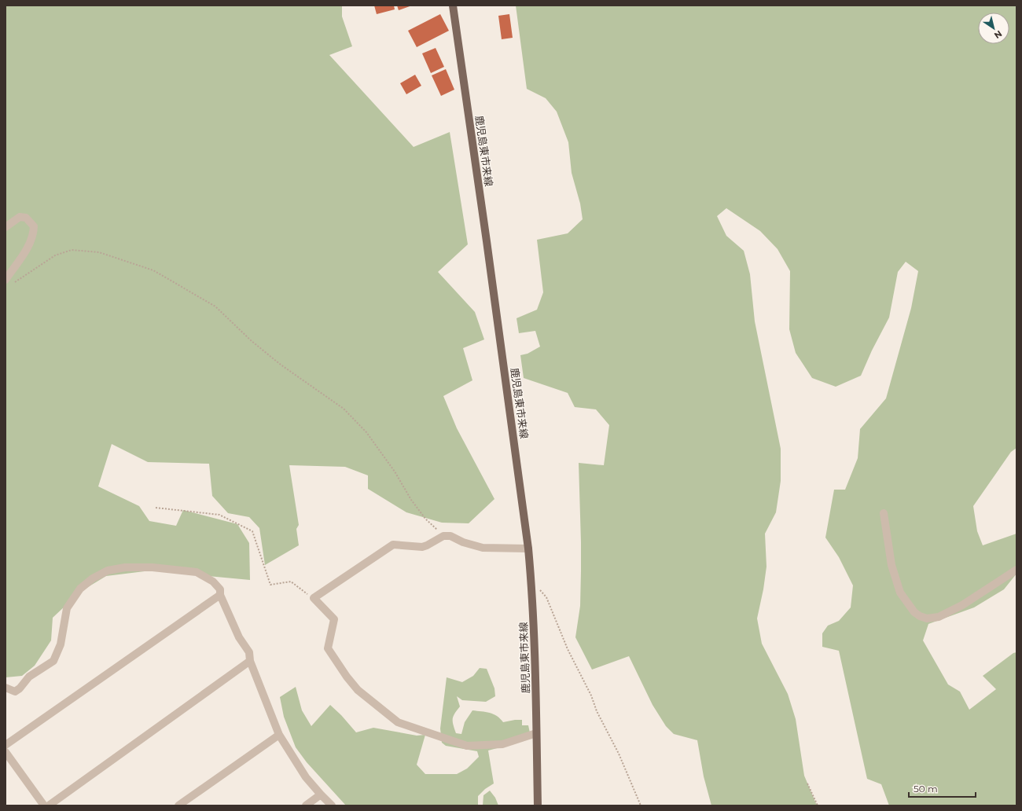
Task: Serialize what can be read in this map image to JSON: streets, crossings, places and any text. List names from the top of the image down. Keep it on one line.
{"streets":{"main road":["鹿児島東市来線"]},"scale_bar":"50 m","north":"bottom right"}
